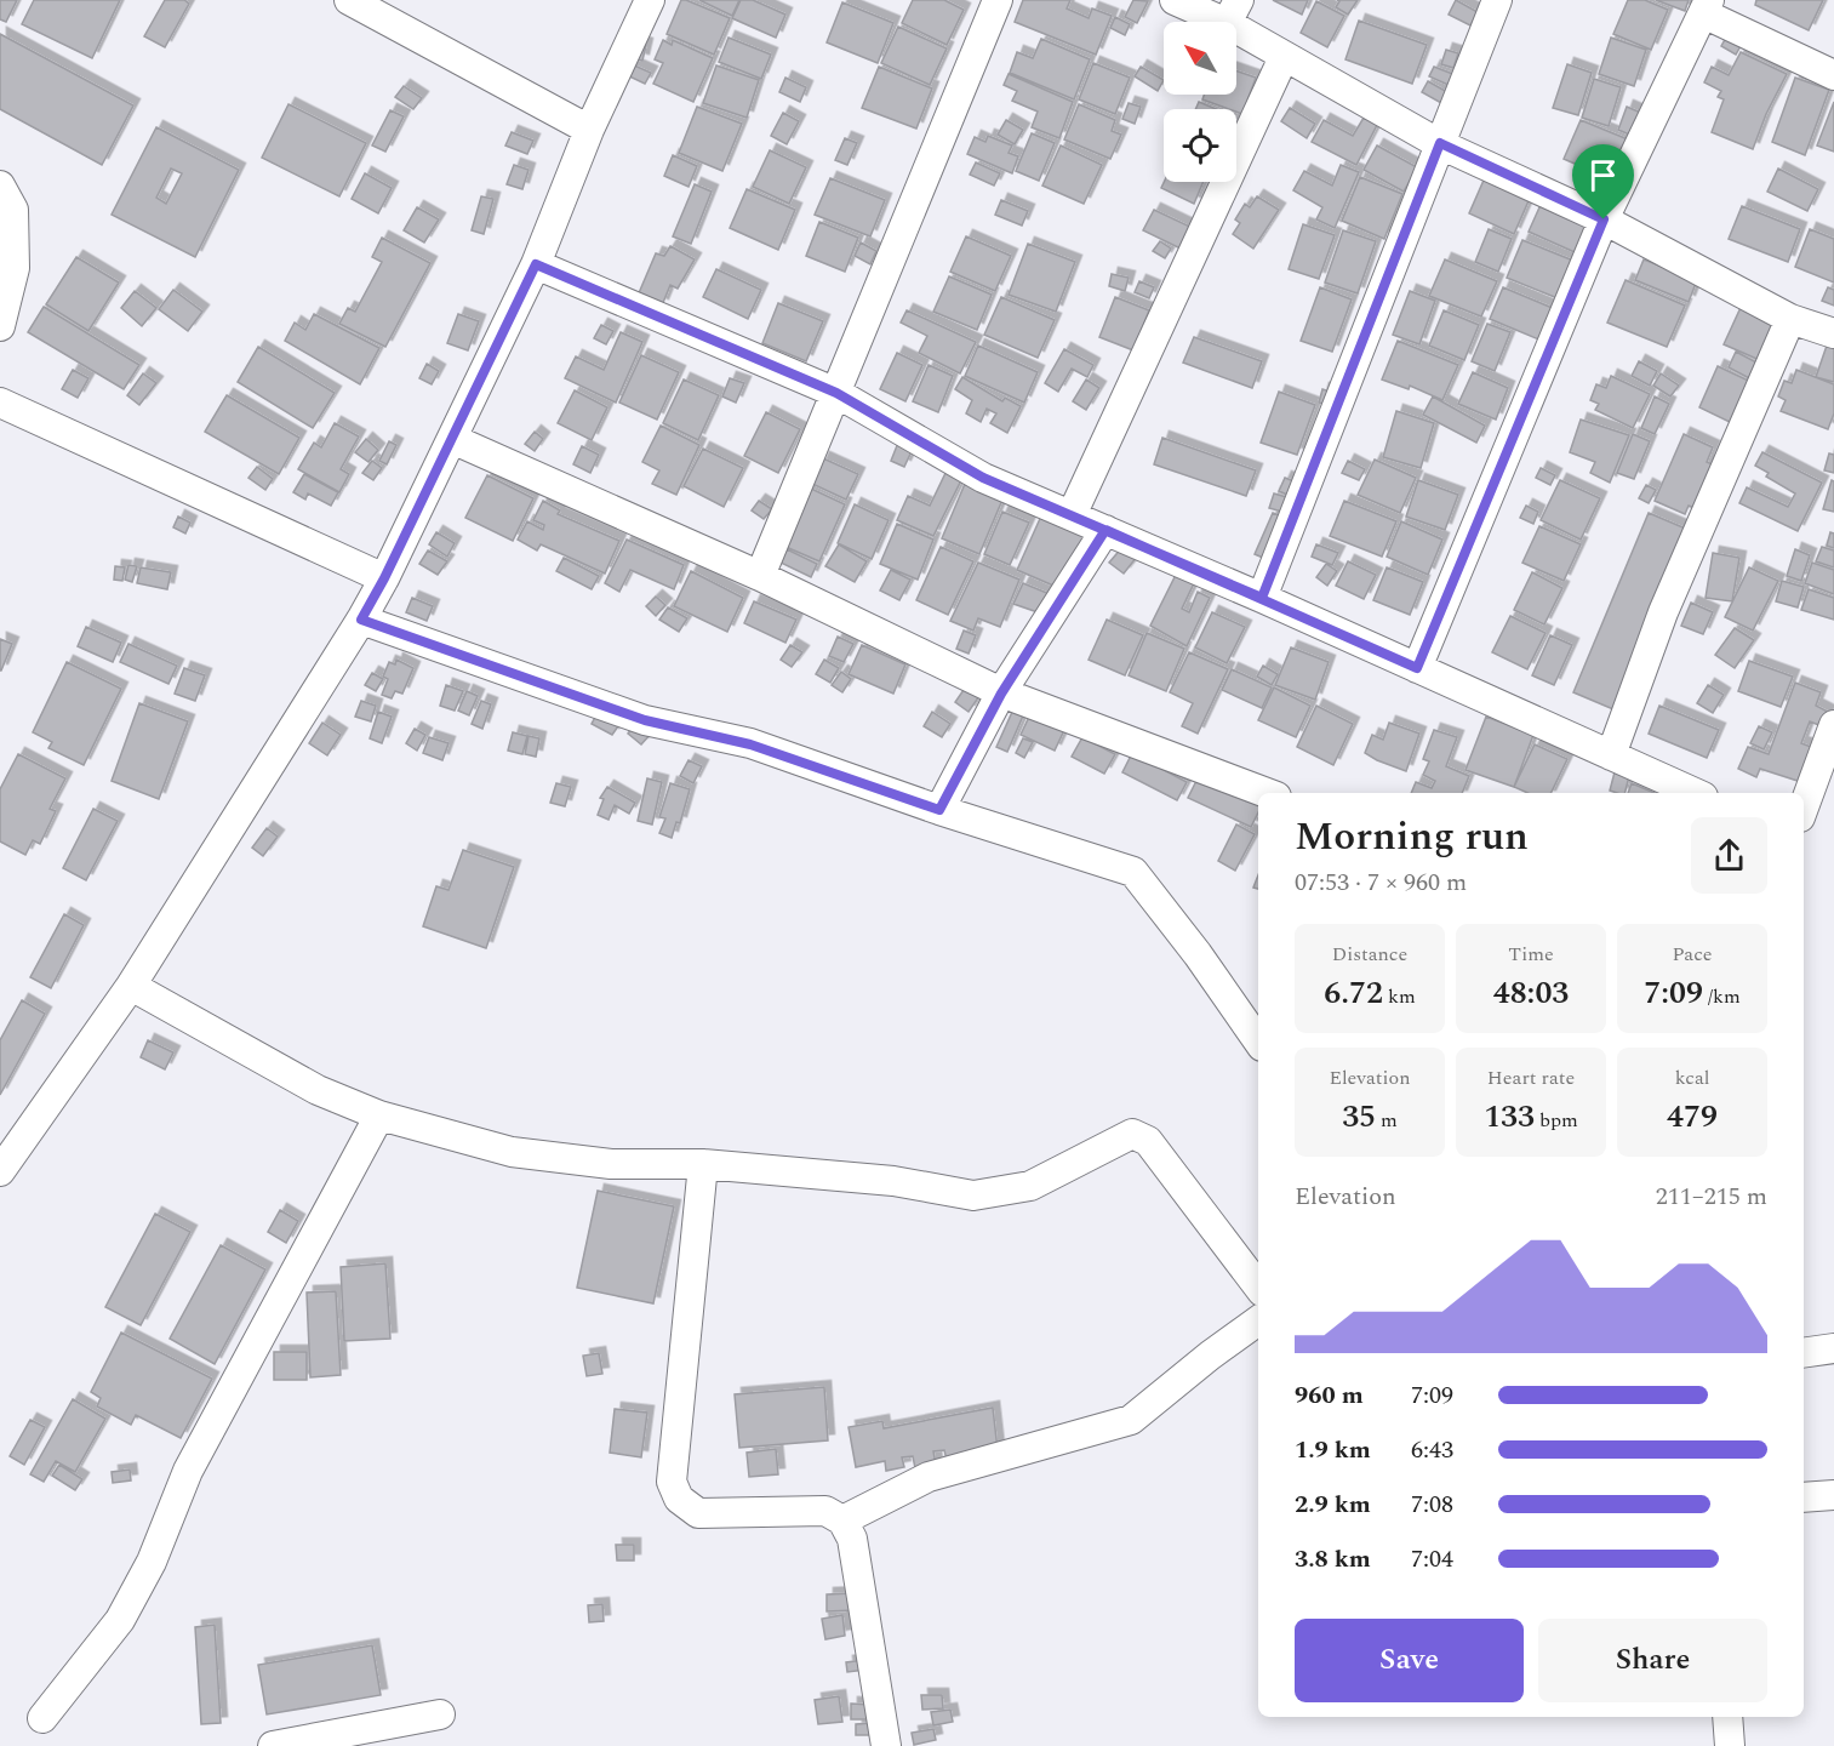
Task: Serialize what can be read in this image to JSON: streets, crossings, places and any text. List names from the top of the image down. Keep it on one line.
{"north":"top left","page":{"heading":["Morning run","07:53 · 7 × 960 m"],"stats":[["Distance","6.72 km"],["Time","48:03"],["Pace","7:09 /km"],["Elevation","35 m"],["Heart rate","133 bpm"],["kcal","479"]],"chart":["Elevation","211–215 m"],"list":[{"name":"960 m","note":"7:09"},{"name":"1.9 km","note":"6:43"},{"name":"2.9 km","note":"7:08"},{"name":"3.8 km","note":"7:04"}],"buttons":["Save","Share"]}}
